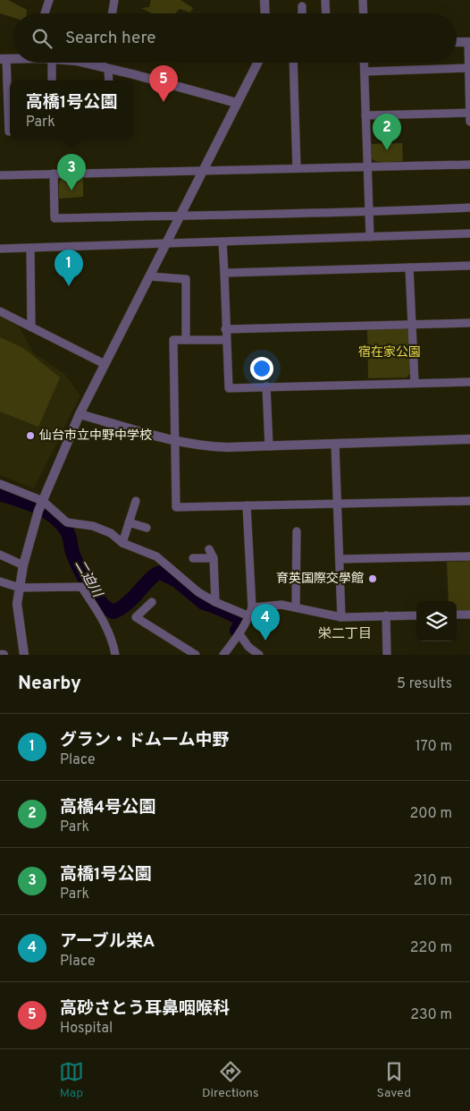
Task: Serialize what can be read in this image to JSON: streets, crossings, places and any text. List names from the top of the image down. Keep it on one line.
{"districts":["栄二丁目"],"water":["二迫川"],"parks":["宿在家公園"],"places":["仙台市立中野中学校","育英国際交學館"],"page":{"search":"Search here","pins":["5","2","3","1","4"],"popup":["高橋1号公園","Park"],"heading":["Nearby","5 results"],"list":[{"mark":"1","name":"グラン・ドムーム中野","note":"Place","value":"170 m"},{"mark":"2","name":"高橋4号公園","note":"Park","value":"200 m"},{"mark":"3","name":"高橋1号公園","note":"Park","value":"210 m"},{"mark":"4","name":"アーブル栄A","note":"Place","value":"220 m"},{"mark":"5","name":"高砂さとう耳鼻咽喉科","note":"Hospital","value":"230 m"}],"nav":["Map","Directions","Saved"]}}
